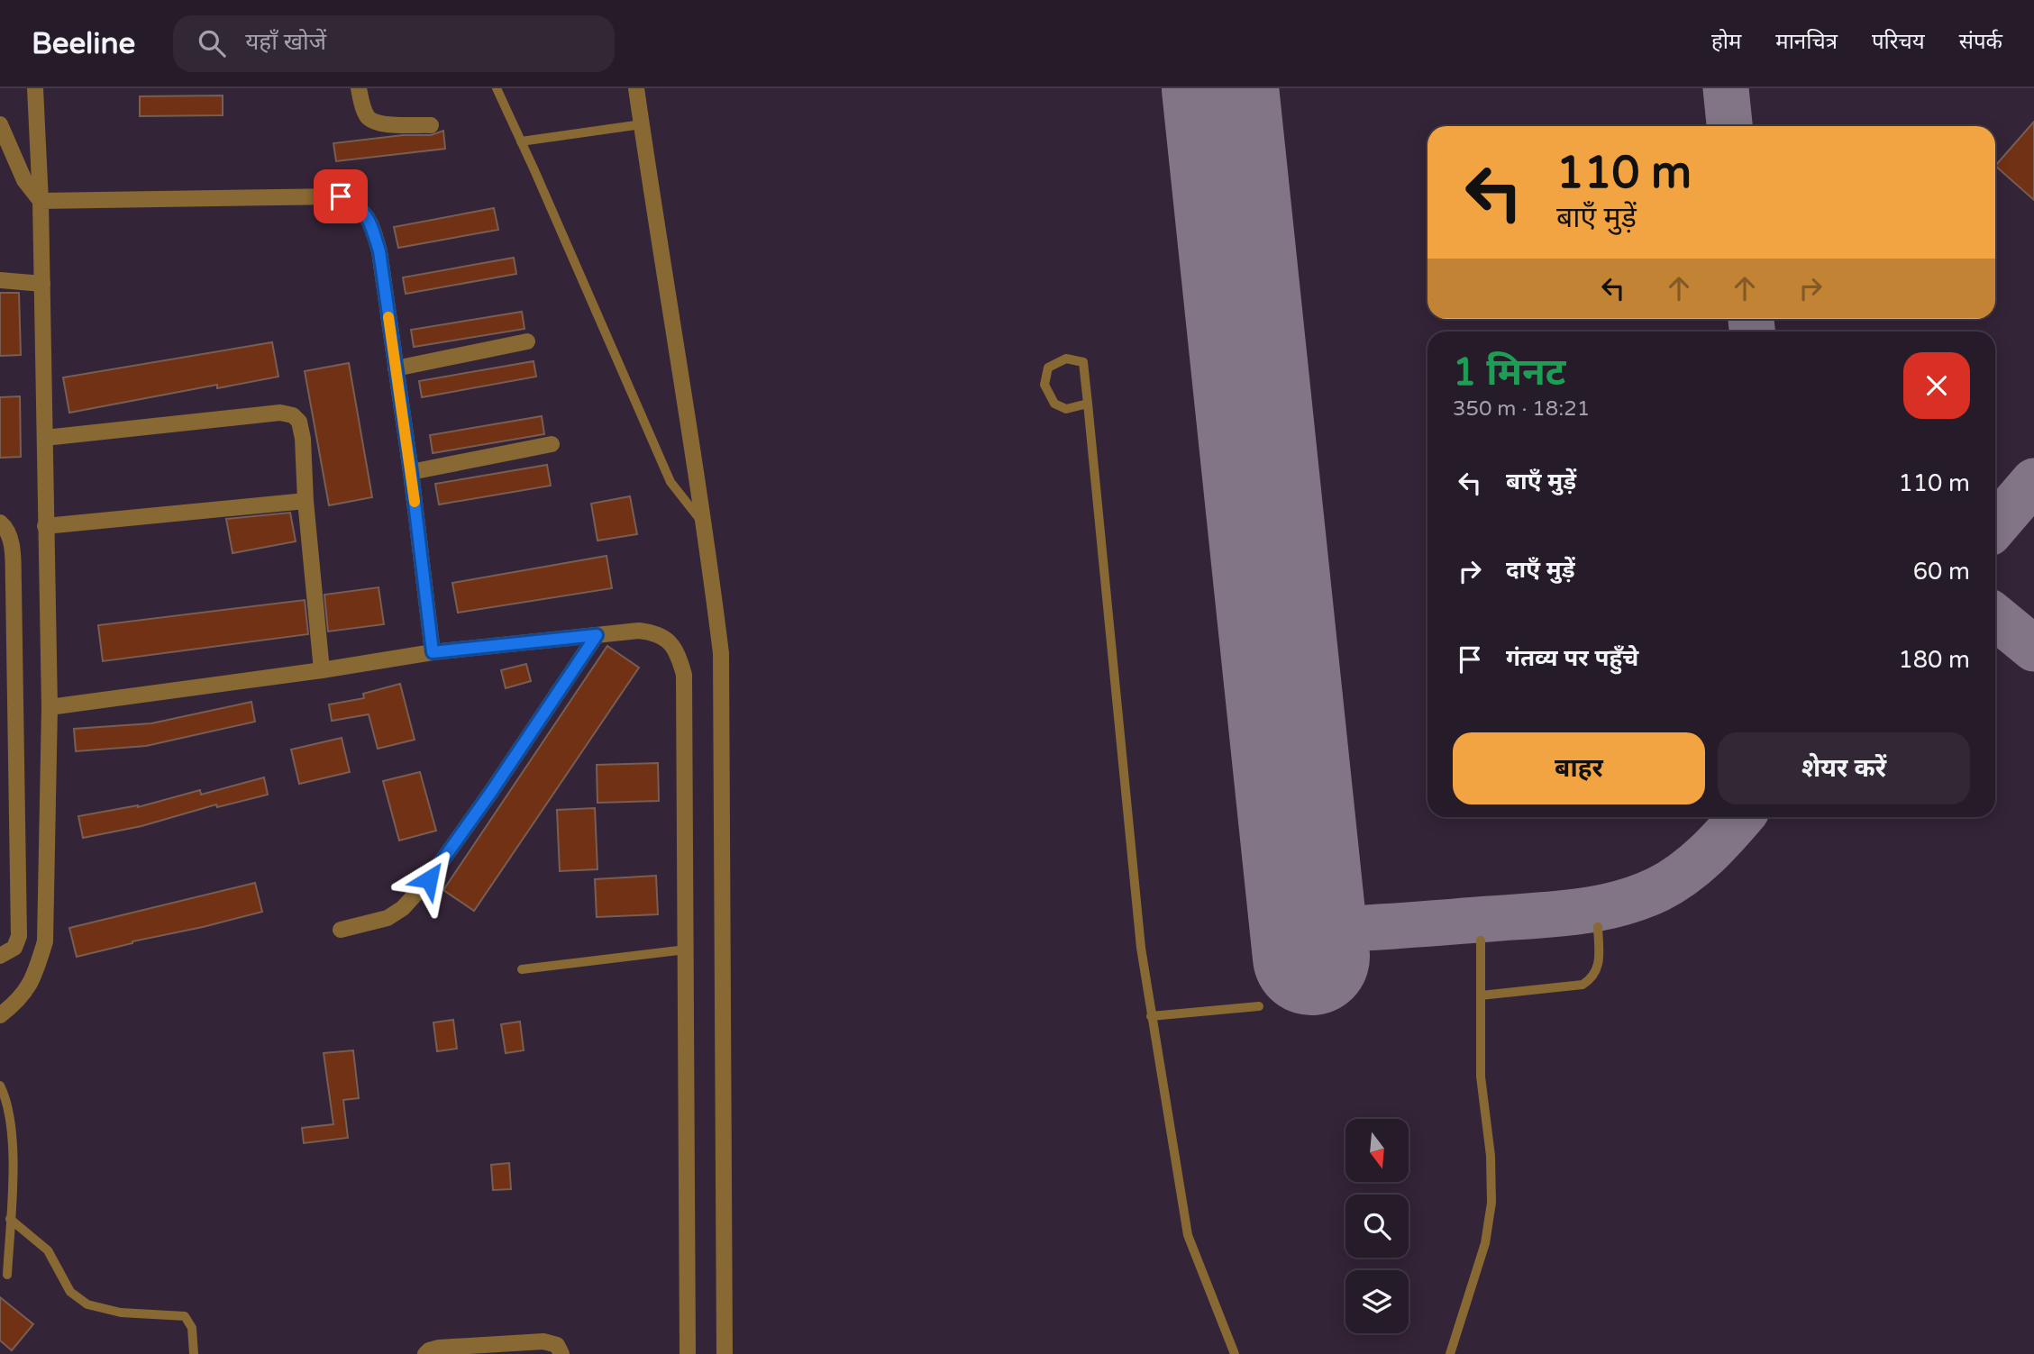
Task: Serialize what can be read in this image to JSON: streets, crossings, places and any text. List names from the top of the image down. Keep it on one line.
{"north":"bottom","page":{"header":"Beeline","search":"यहाँ खोजें","nav":["होम","मानचित्र","परिचय","संपर्क"],"turn":["110 m","बाएँ मुड़ें"],"heading":["1 मिनट","350 m · 18:21"],"list":[{"name":"बाएँ मुड़ें","value":"110 m"},{"name":"दाएँ मुड़ें","value":"60 m"},{"name":"गंतव्य पर पहुँचे","value":"180 m"}],"buttons":["बाहर","शेयर करें"]}}
